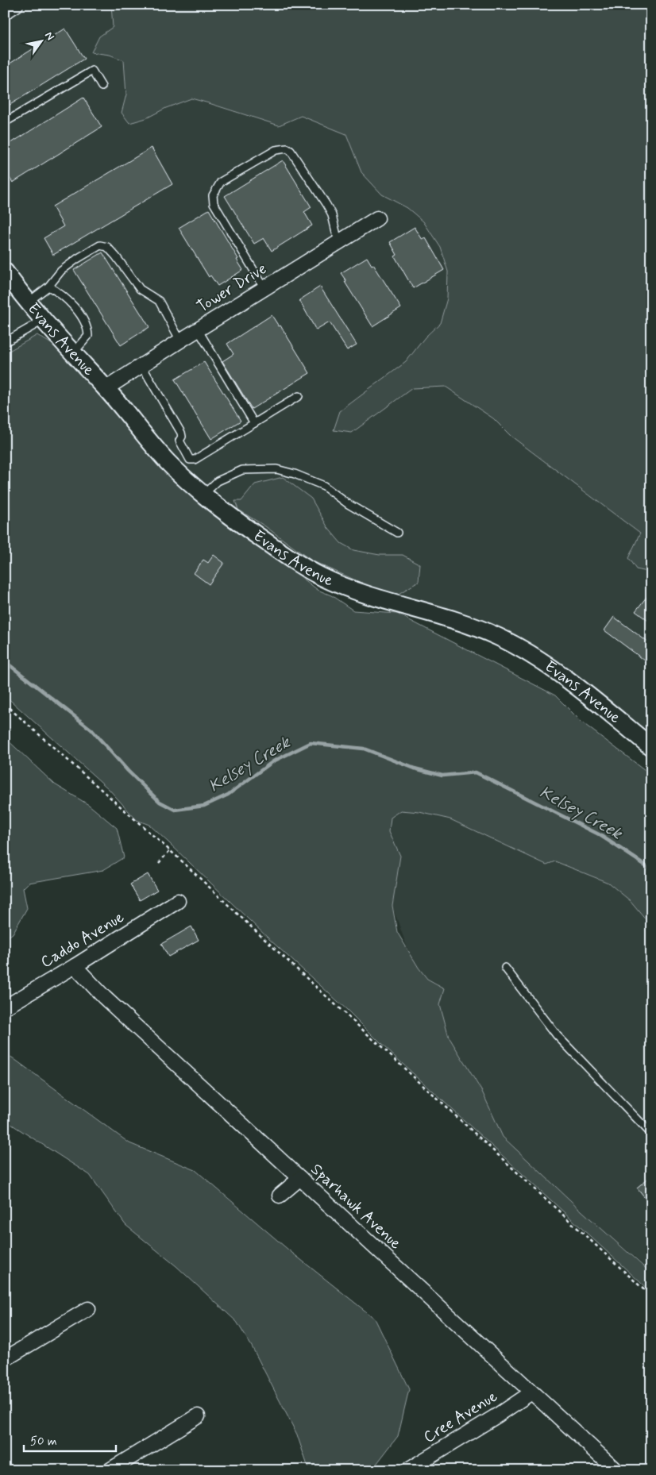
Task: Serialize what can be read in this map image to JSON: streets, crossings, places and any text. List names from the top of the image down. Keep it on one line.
{"streets":{"street":["Tower Drive","Evans Avenue","Caddo Avenue","Sparhawk Avenue","Cree Avenue"]},"crossings":[["Tower Drive","Evans Avenue"],["Caddo Avenue","Sparhawk Avenue"],["Sparhawk Avenue","Cree Avenue"]],"water":["Kelsey Creek"],"scale_bar":"50 m","north":"top right"}
